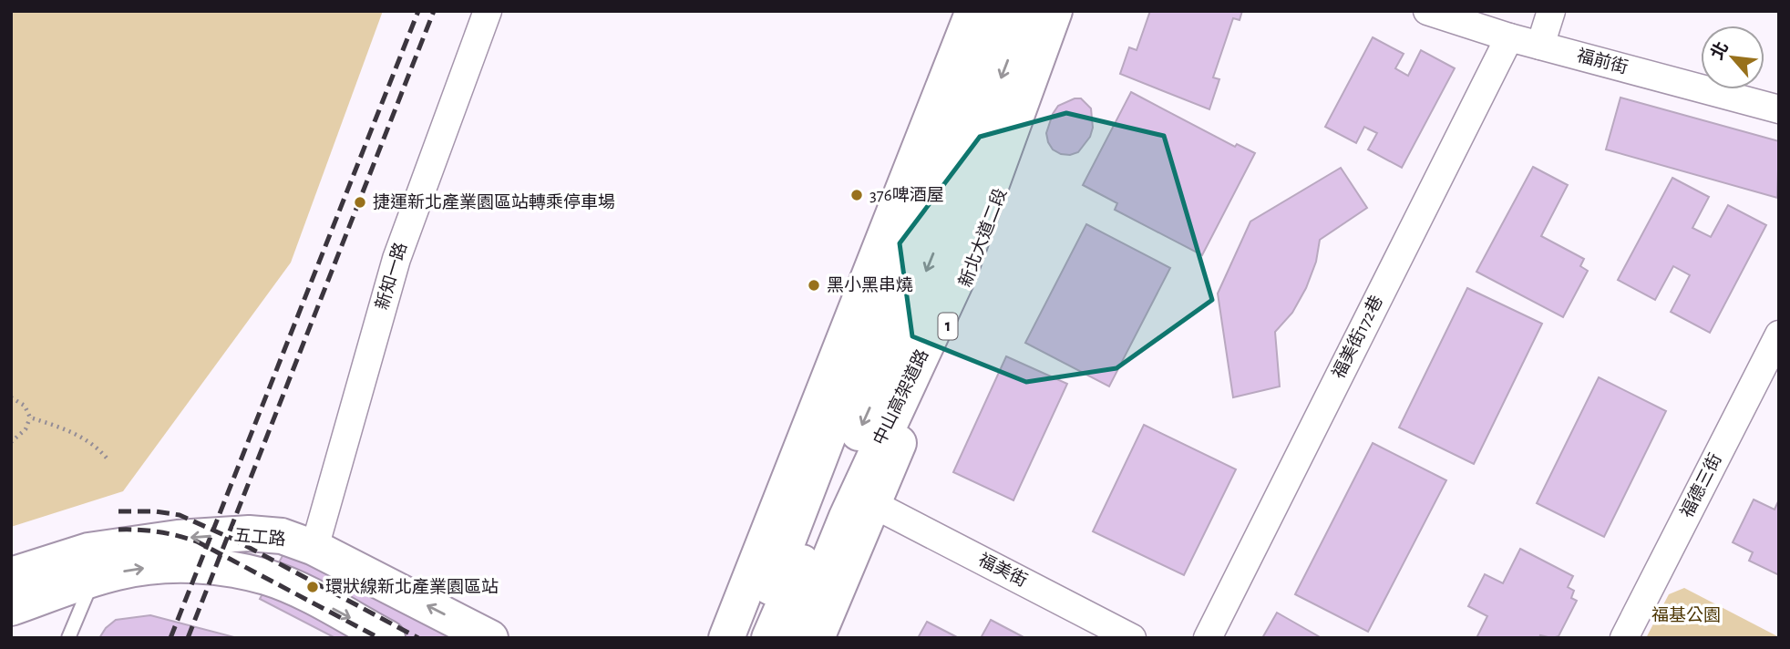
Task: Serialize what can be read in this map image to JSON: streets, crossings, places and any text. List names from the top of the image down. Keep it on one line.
{"streets":{"main road":["新北大道二段","1","中山高架道路","五工路"],"street":["福前街","新知一路","福美街172巷","福德三街","福美街"]},"crossings":[["福前街","福美街172巷"],["新北大道二段","福美街"],["新知一路","五工路"]],"parks":["福基公園"],"places":["376啤酒屋","捷運新北產業園區站轉乘停車場","黑小黑串燒","環狀線新北產業園區站"],"north":"top left"}
